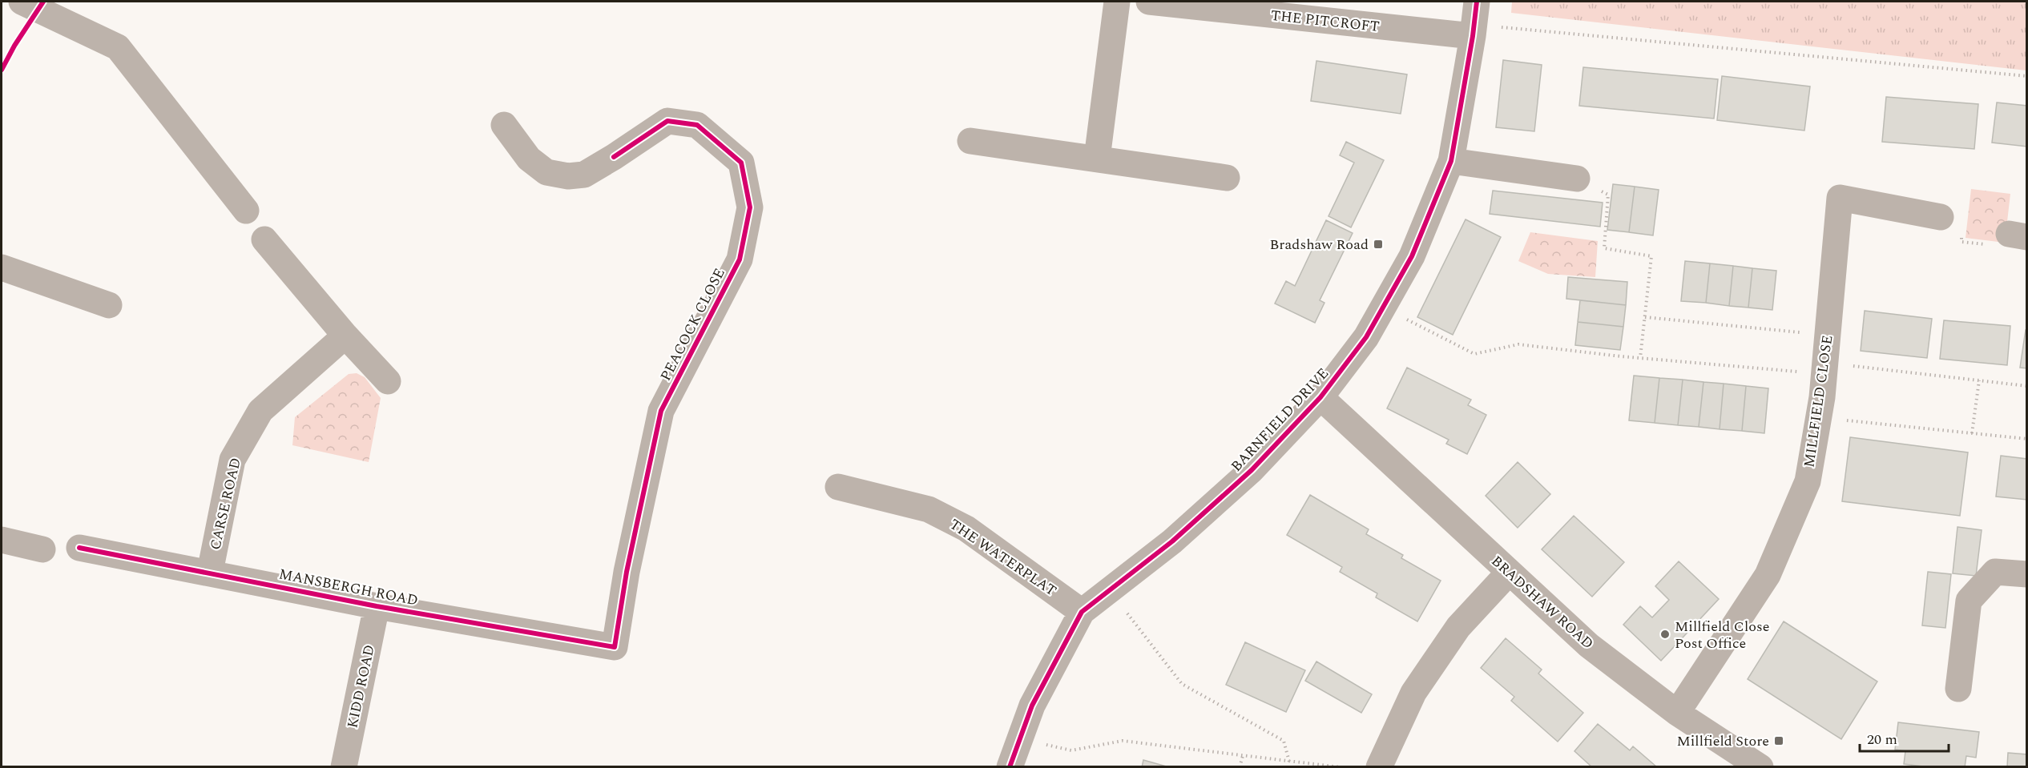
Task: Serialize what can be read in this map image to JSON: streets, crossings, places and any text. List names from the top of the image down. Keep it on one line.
{"streets":{"street":["THE PITCROFT","PEACOCK CLOSE","MILLFIELD CLOSE","BARNFIELD DRIVE","CARSE ROAD","THE WATERPLAT","MANSBERGH ROAD","BRADSHAW ROAD","KIDD ROAD"]},"crossings":[["THE PITCROFT","BARNFIELD DRIVE"],["PEACOCK CLOSE","MANSBERGH ROAD"],["MILLFIELD CLOSE","BRADSHAW ROAD"],["BARNFIELD DRIVE","THE WATERPLAT"],["BARNFIELD DRIVE","BRADSHAW ROAD"],["CARSE ROAD","MANSBERGH ROAD"],["MANSBERGH ROAD","KIDD ROAD"]],"places":{"transit":["Bradshaw Road","Millfield Store"],"other":["Millfield Close Post Office"]},"scale_bar":"20 m"}
